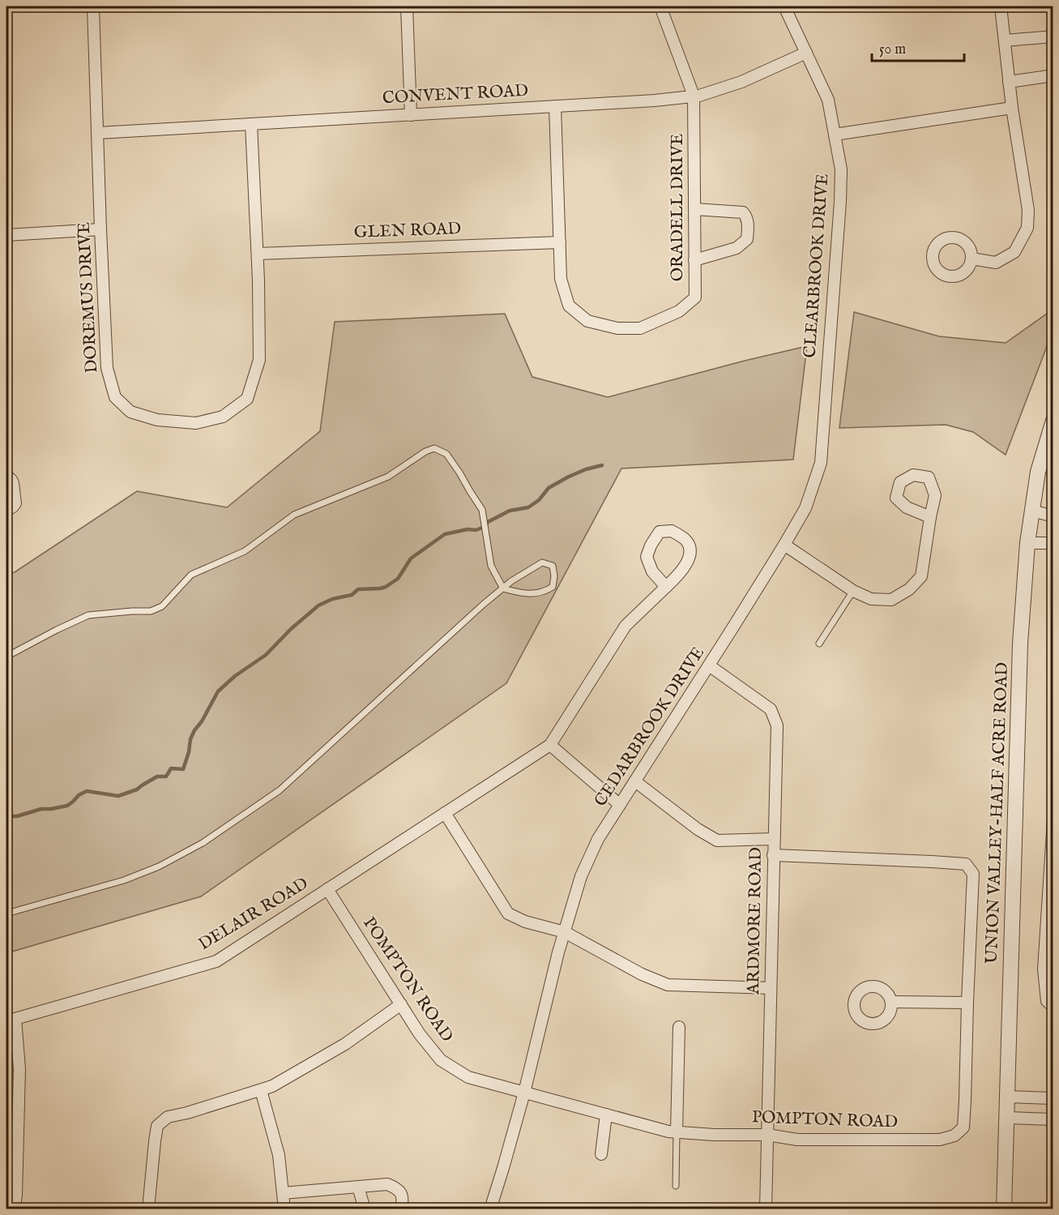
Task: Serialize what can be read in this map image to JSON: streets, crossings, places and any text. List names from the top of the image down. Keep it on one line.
{"streets":{"street":["CONVENT ROAD","ORADELL DRIVE","GLEN ROAD","CLEARBROOK DRIVE","DOREMUS DRIVE","CEDARBROOK DRIVE","UNION VALLEY-HALF ACRE ROAD","DELAIR ROAD","ARDMORE ROAD","POMPTON ROAD"]},"crossings":[["CONVENT ROAD","ORADELL DRIVE"],["CONVENT ROAD","CLEARBROOK DRIVE"],["CONVENT ROAD","DOREMUS DRIVE"],["ORADELL DRIVE","GLEN ROAD"],["GLEN ROAD","DOREMUS DRIVE"],["CLEARBROOK DRIVE","CEDARBROOK DRIVE"],["CEDARBROOK DRIVE","ARDMORE ROAD"],["CEDARBROOK DRIVE","POMPTON ROAD"],["DELAIR ROAD","POMPTON ROAD"],["ARDMORE ROAD","POMPTON ROAD"]],"scale_bar":"50 m"}
